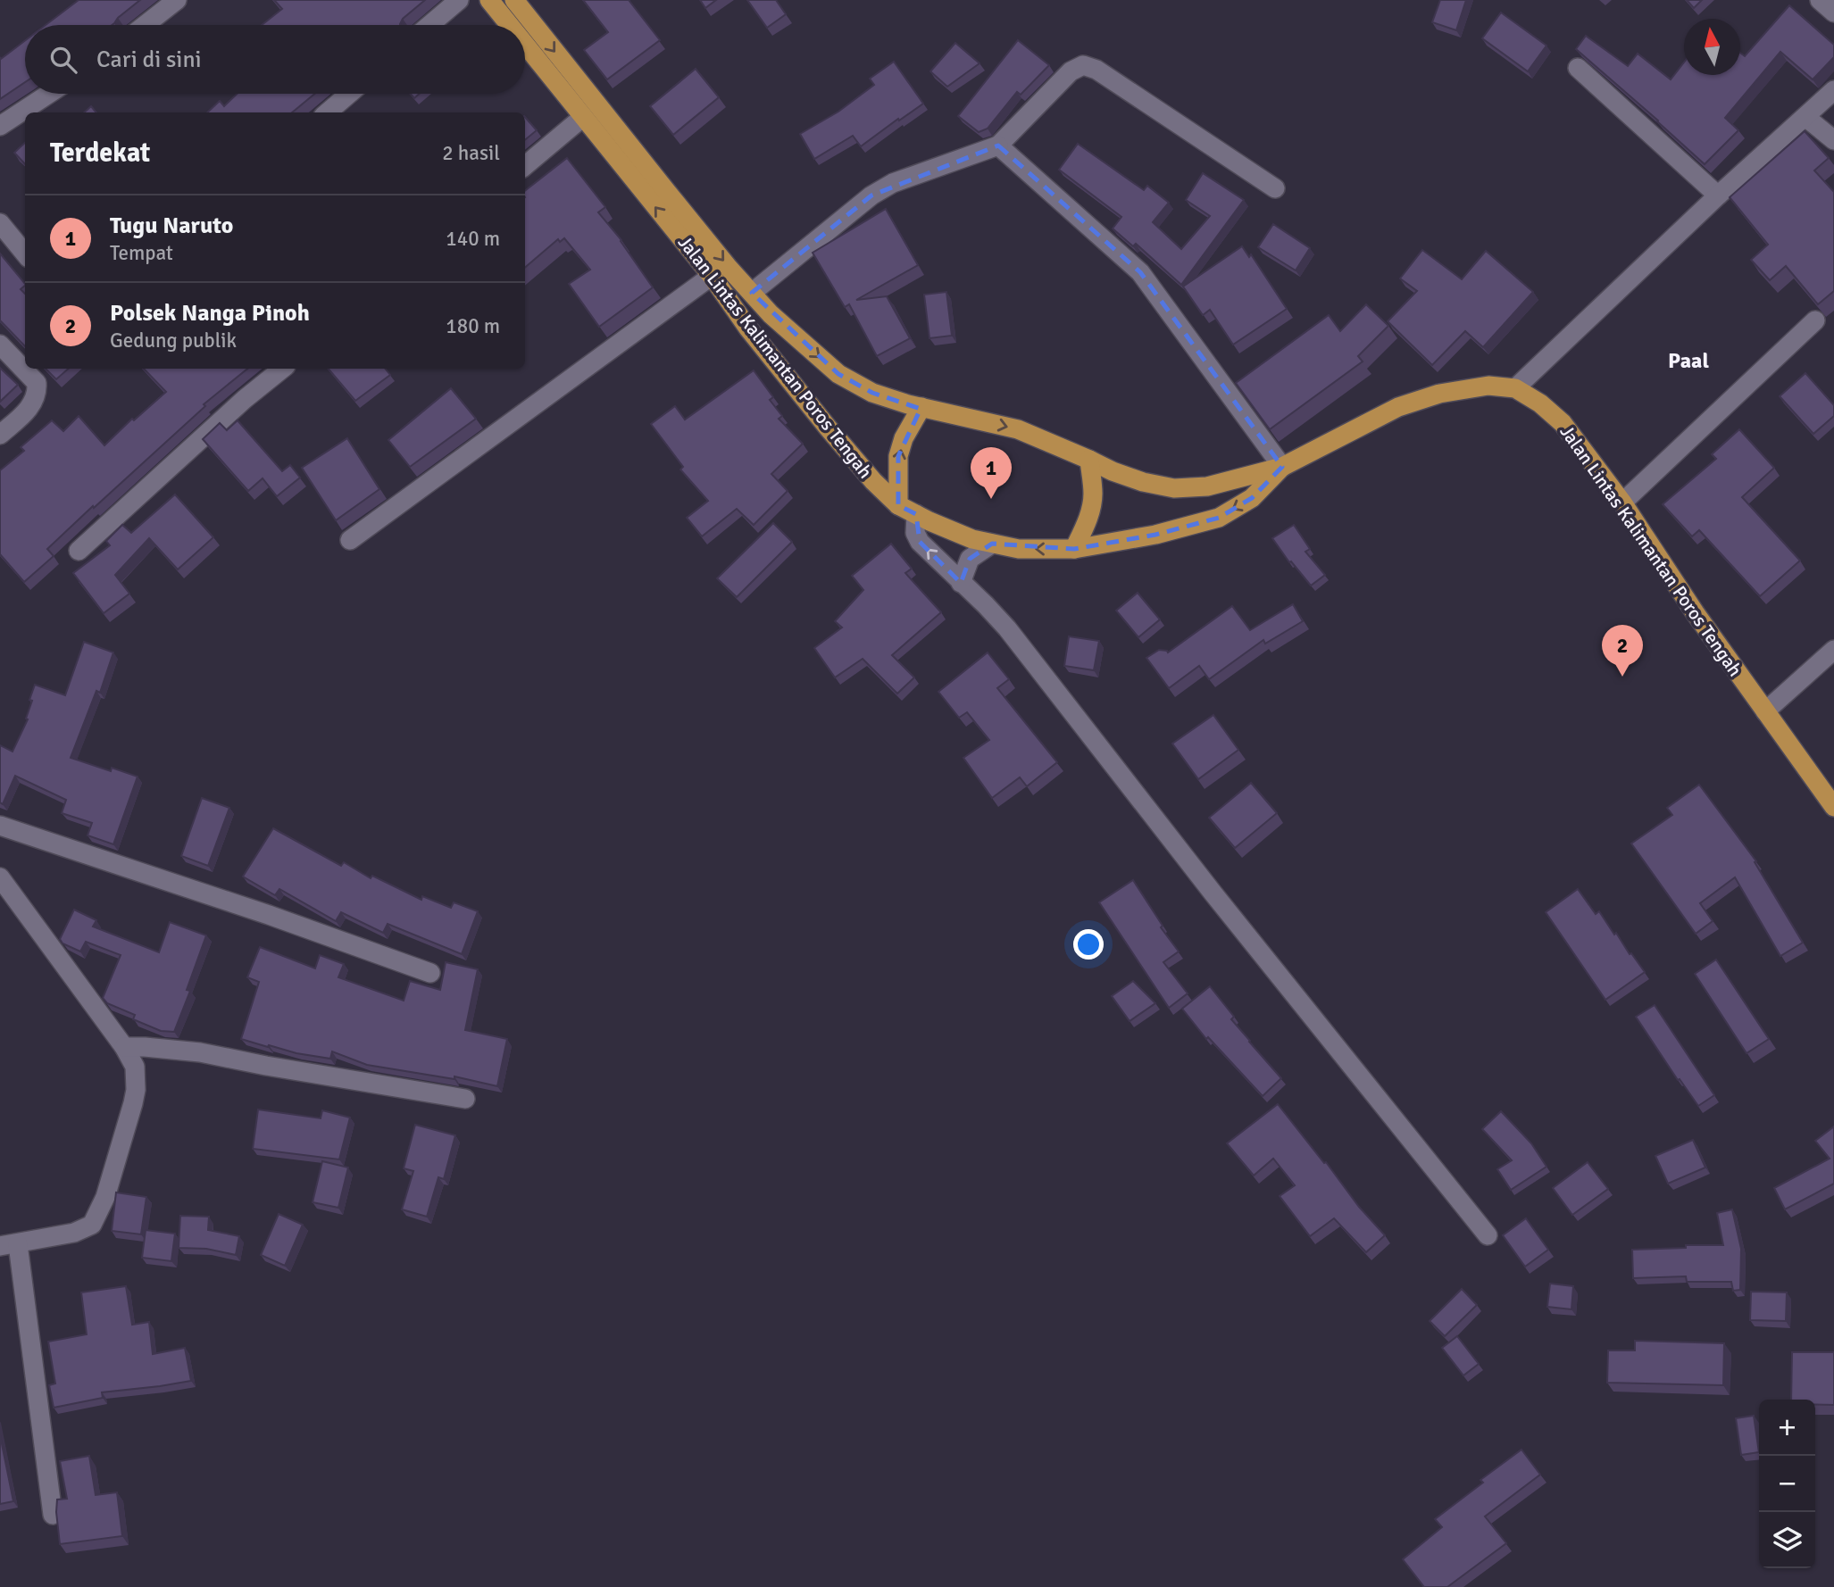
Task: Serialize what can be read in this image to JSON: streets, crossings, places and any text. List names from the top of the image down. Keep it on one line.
{"streets":{"main road":["Jalan Lintas Kalimantan Poros Tengah"]},"districts":["Paal"],"north":"top","page":{"search":"Cari di sini","heading":["Terdekat","2 hasil"],"list":[{"mark":"1","name":"Tugu Naruto","note":"Tempat","value":"140 m"},{"mark":"2","name":"Polsek Nanga Pinoh","note":"Gedung publik","value":"180 m"}],"pins":["1","2"],"map_buttons":["+","−"]}}
